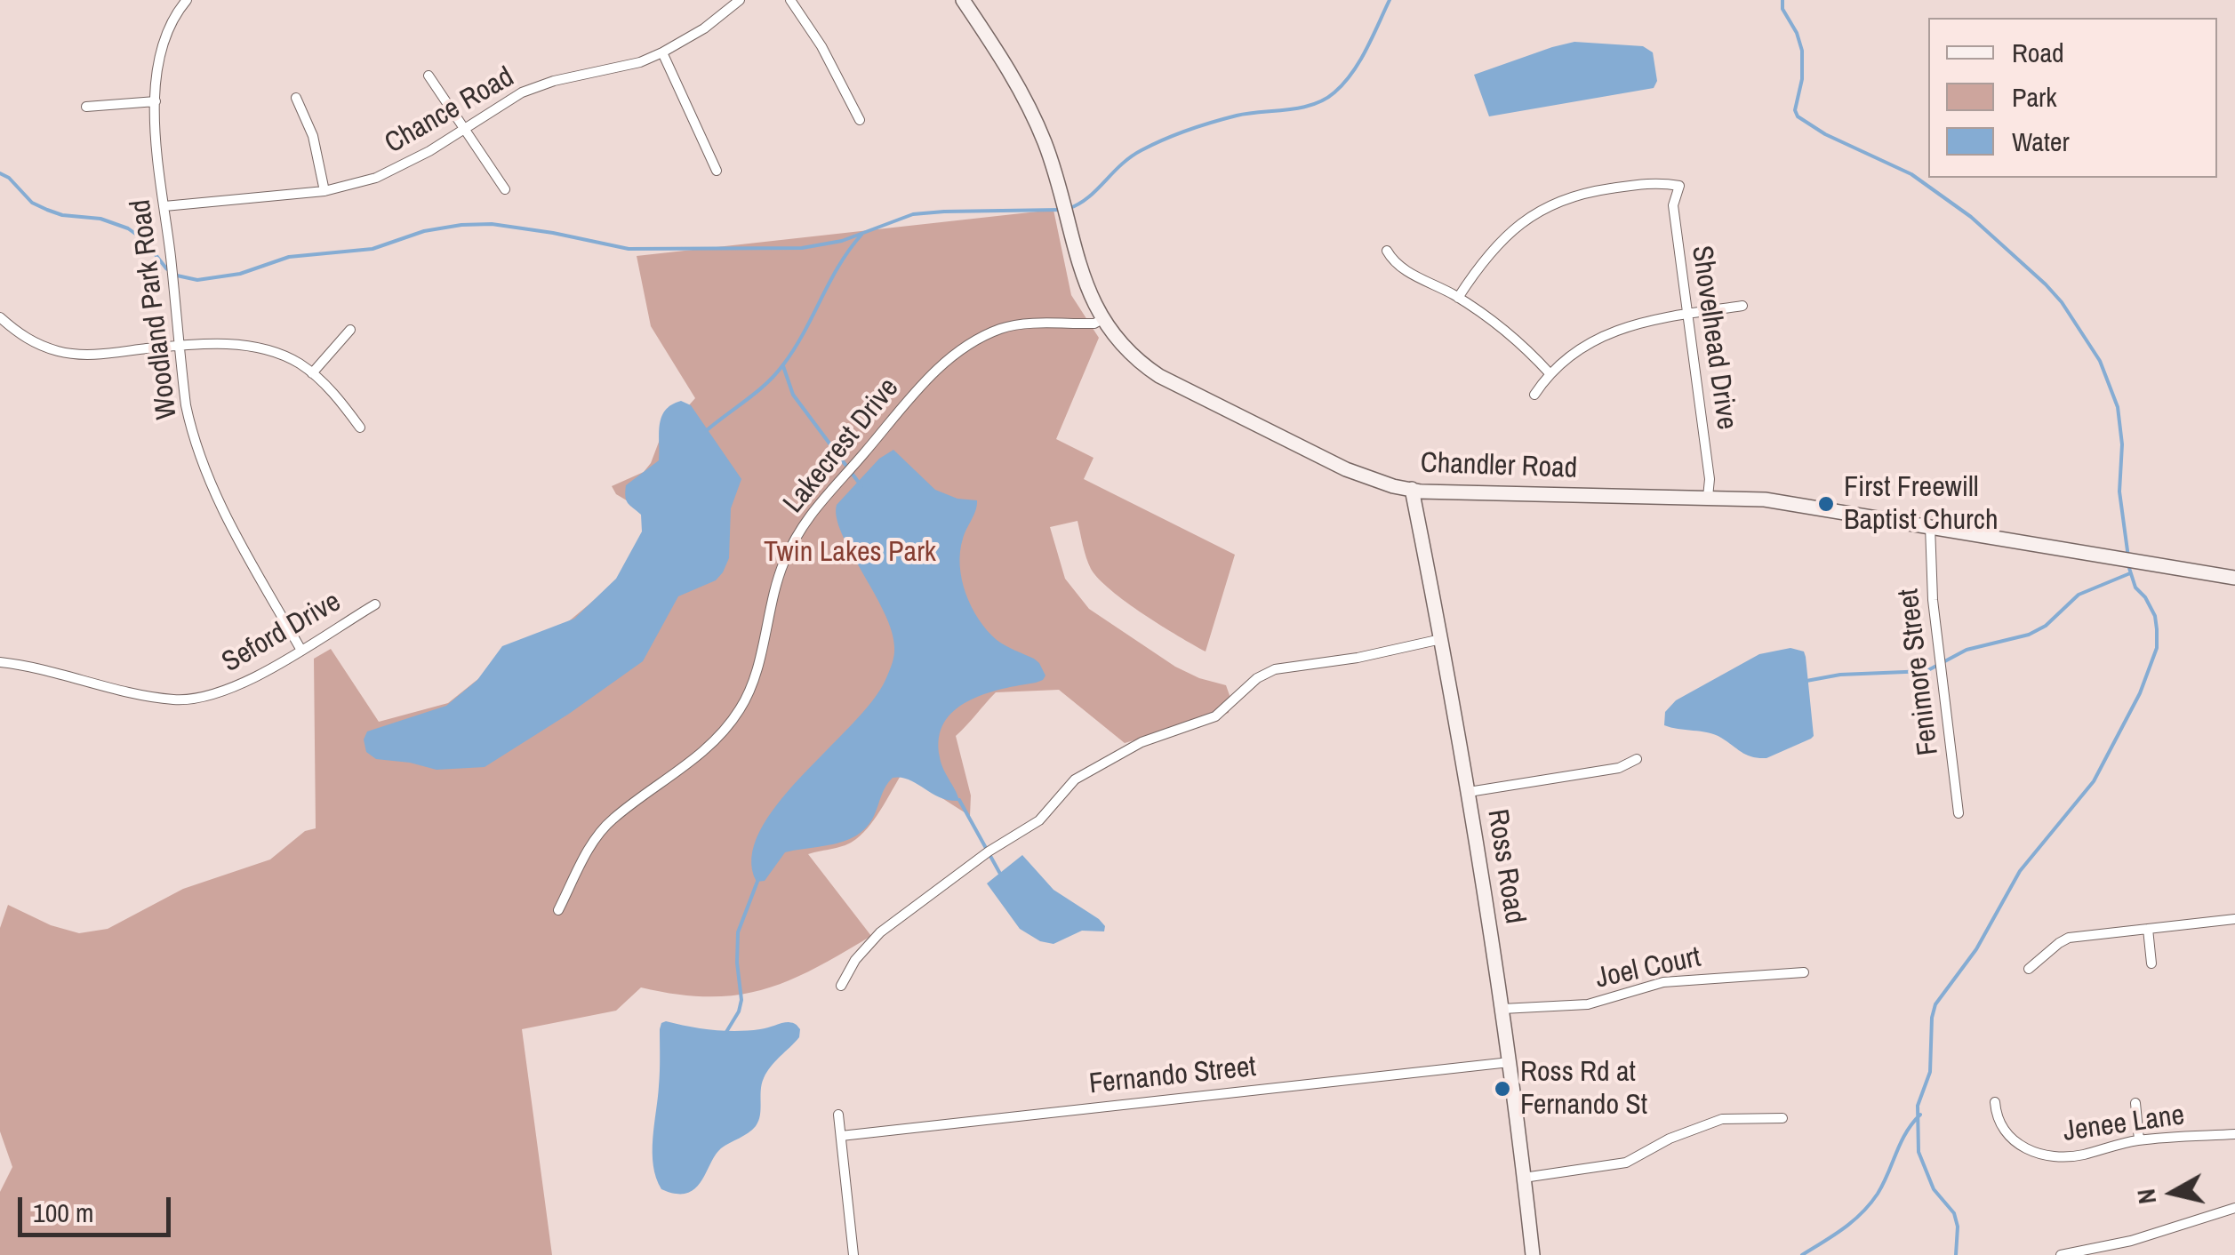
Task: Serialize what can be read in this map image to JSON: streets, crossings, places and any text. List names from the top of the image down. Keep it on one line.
{"streets":{"street":["Chance Road","Woodland Park Road","Shovelhead Drive","Lakecrest Drive","Chandler Road","Seford Drive","Fenimore Street","Ross Road","Joel Court","Fernando Street","Jenee Lane"]},"crossings":[["Chance Road","Woodland Park Road"],["Woodland Park Road","Seford Drive"],["Shovelhead Drive","Chandler Road"],["Lakecrest Drive","Chandler Road"],["Chandler Road","Fenimore Street"],["Chandler Road","Ross Road"],["Ross Road","Joel Court"],["Ross Road","Fernando Street"]],"parks":["Twin Lakes Park"],"places":["First Freewill Baptist Church","Ross Rd at Fernando St"],"legend":["Road","Park","Water"],"scale_bar":"100 m","north":"left"}
